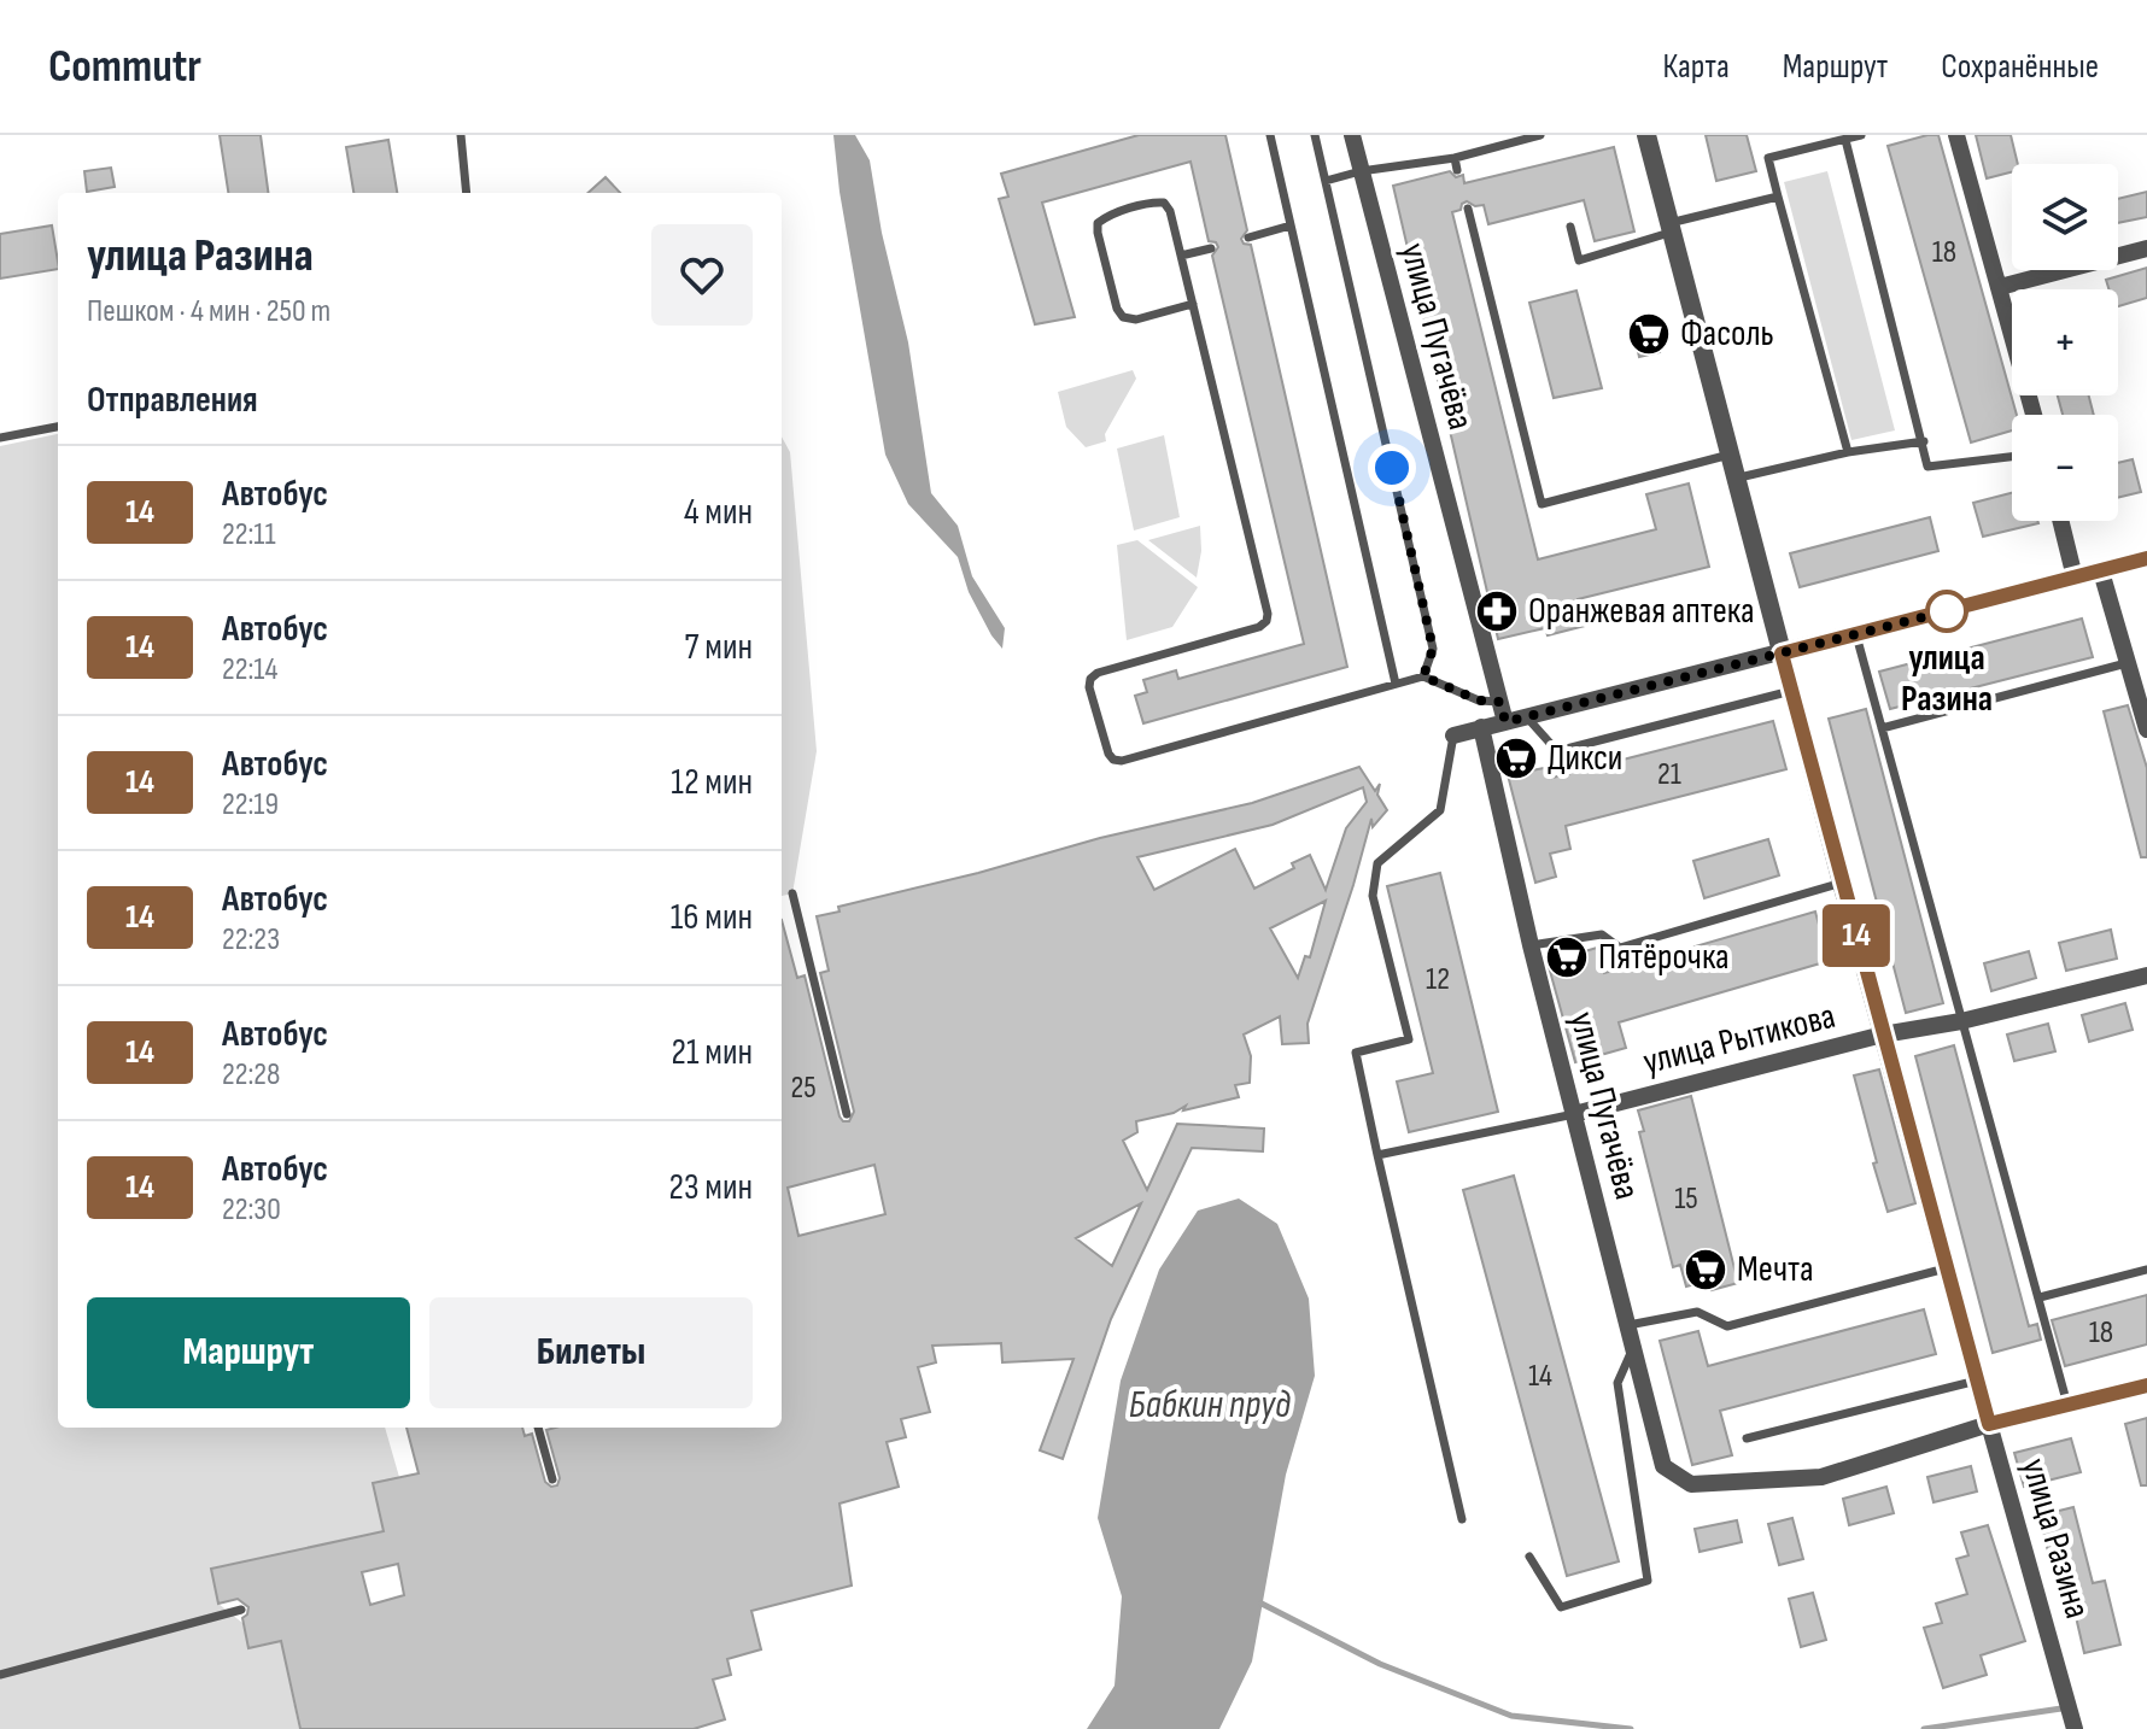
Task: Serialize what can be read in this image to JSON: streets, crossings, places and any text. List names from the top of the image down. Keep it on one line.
{"streets":{"street":["улица Пугачёва","улица Рытикова","улица Разина"]},"crossings":[["улица Пугачёва","улица Рытикова"],["улица Пугачёва","улица Разина"],["улица Рытикова","улица Разина"]],"water":["Бабкин пруд"],"places":{"supermarket":["Фасоль","Дикси","Пятёрочка","Мечта"],"pharmacy":["Оранжевая аптека"],"other":["улица Разина"]},"lines":["bus line 14"],"house_numbers":["18","21","12","25","15","18","14"],"page":{"header":"Commutr","nav":["Карта","Маршрут","Сохранённые"],"on_map":"14","map_buttons":["+","−"],"heading":[["улица Разина","Пешком · 4 мин · 250 m"],"Отправления"],"list":[{"mark":"14","name":"Автобус","note":"22:11","value":"4 мин"},{"mark":"14","name":"Автобус","note":"22:14","value":"7 мин"},{"mark":"14","name":"Автобус","note":"22:19","value":"12 мин"},{"mark":"14","name":"Автобус","note":"22:23","value":"16 мин"},{"mark":"14","name":"Автобус","note":"22:28","value":"21 мин"},{"mark":"14","name":"Автобус","note":"22:30","value":"23 мин"}],"buttons":["Маршрут","Билеты"]}}
